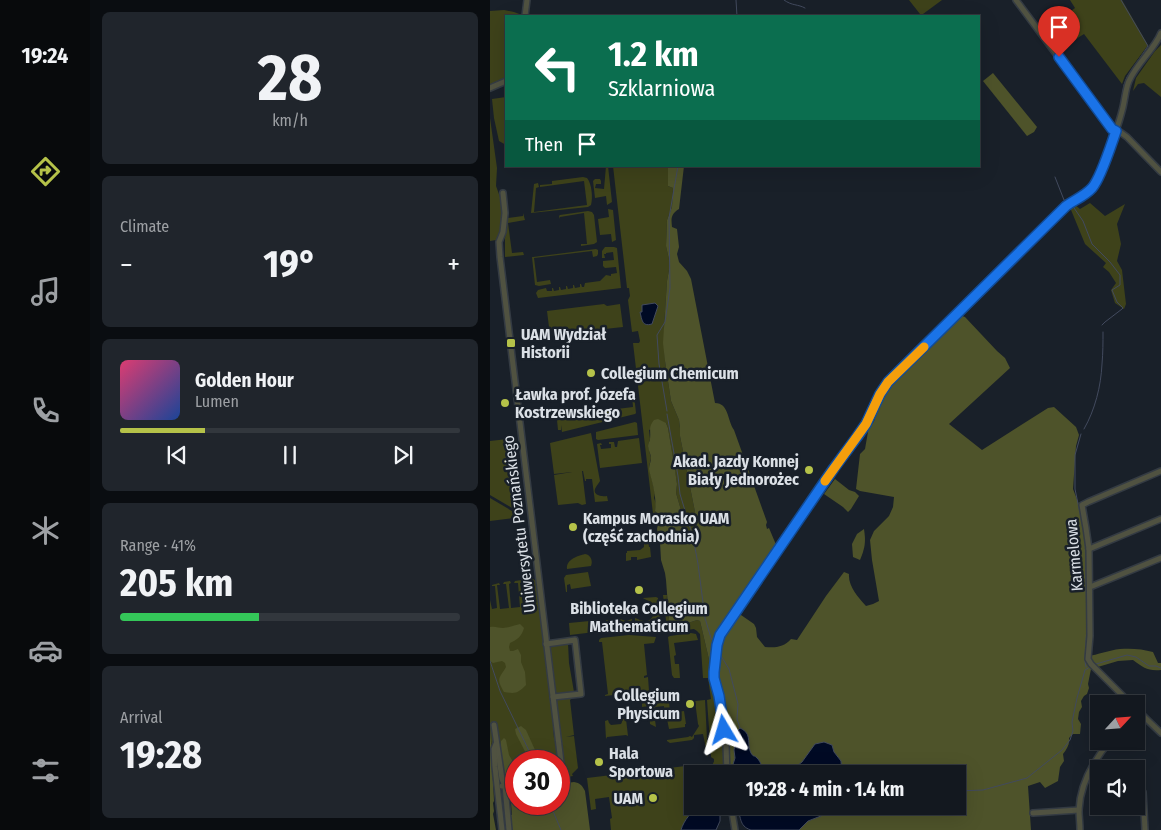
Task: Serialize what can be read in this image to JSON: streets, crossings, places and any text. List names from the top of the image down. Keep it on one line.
{"streets":{"street":["Uniwersytetu Poznańskiego","Karmelowa"]},"places":{"transit":["UAM Wydział Historii"],"other":["Collegium Chemicum","Ławka prof. Józefa Kostrzewskiego","Akad. Jazdy Konnej Biały Jednorożec","Kampus Morasko UAM (część zachodnia)","Biblioteka Collegium Mathematicum","Collegium Physicum","Hala Sportowa","UAM"]},"north":"top right","page":{"tabs":"19:24","tile":[["28","km/h"],"Climate",["Range · 41%","205 km"],["Arrival","19:28"]],"turn":["1.2 km","Szklarniowa"],"then":"Then","heat":["−","19°","+"],"song":["Golden Hour","Lumen"],"limit":"30","trip":"19:28 · 4 min · 1.4 km"}}
